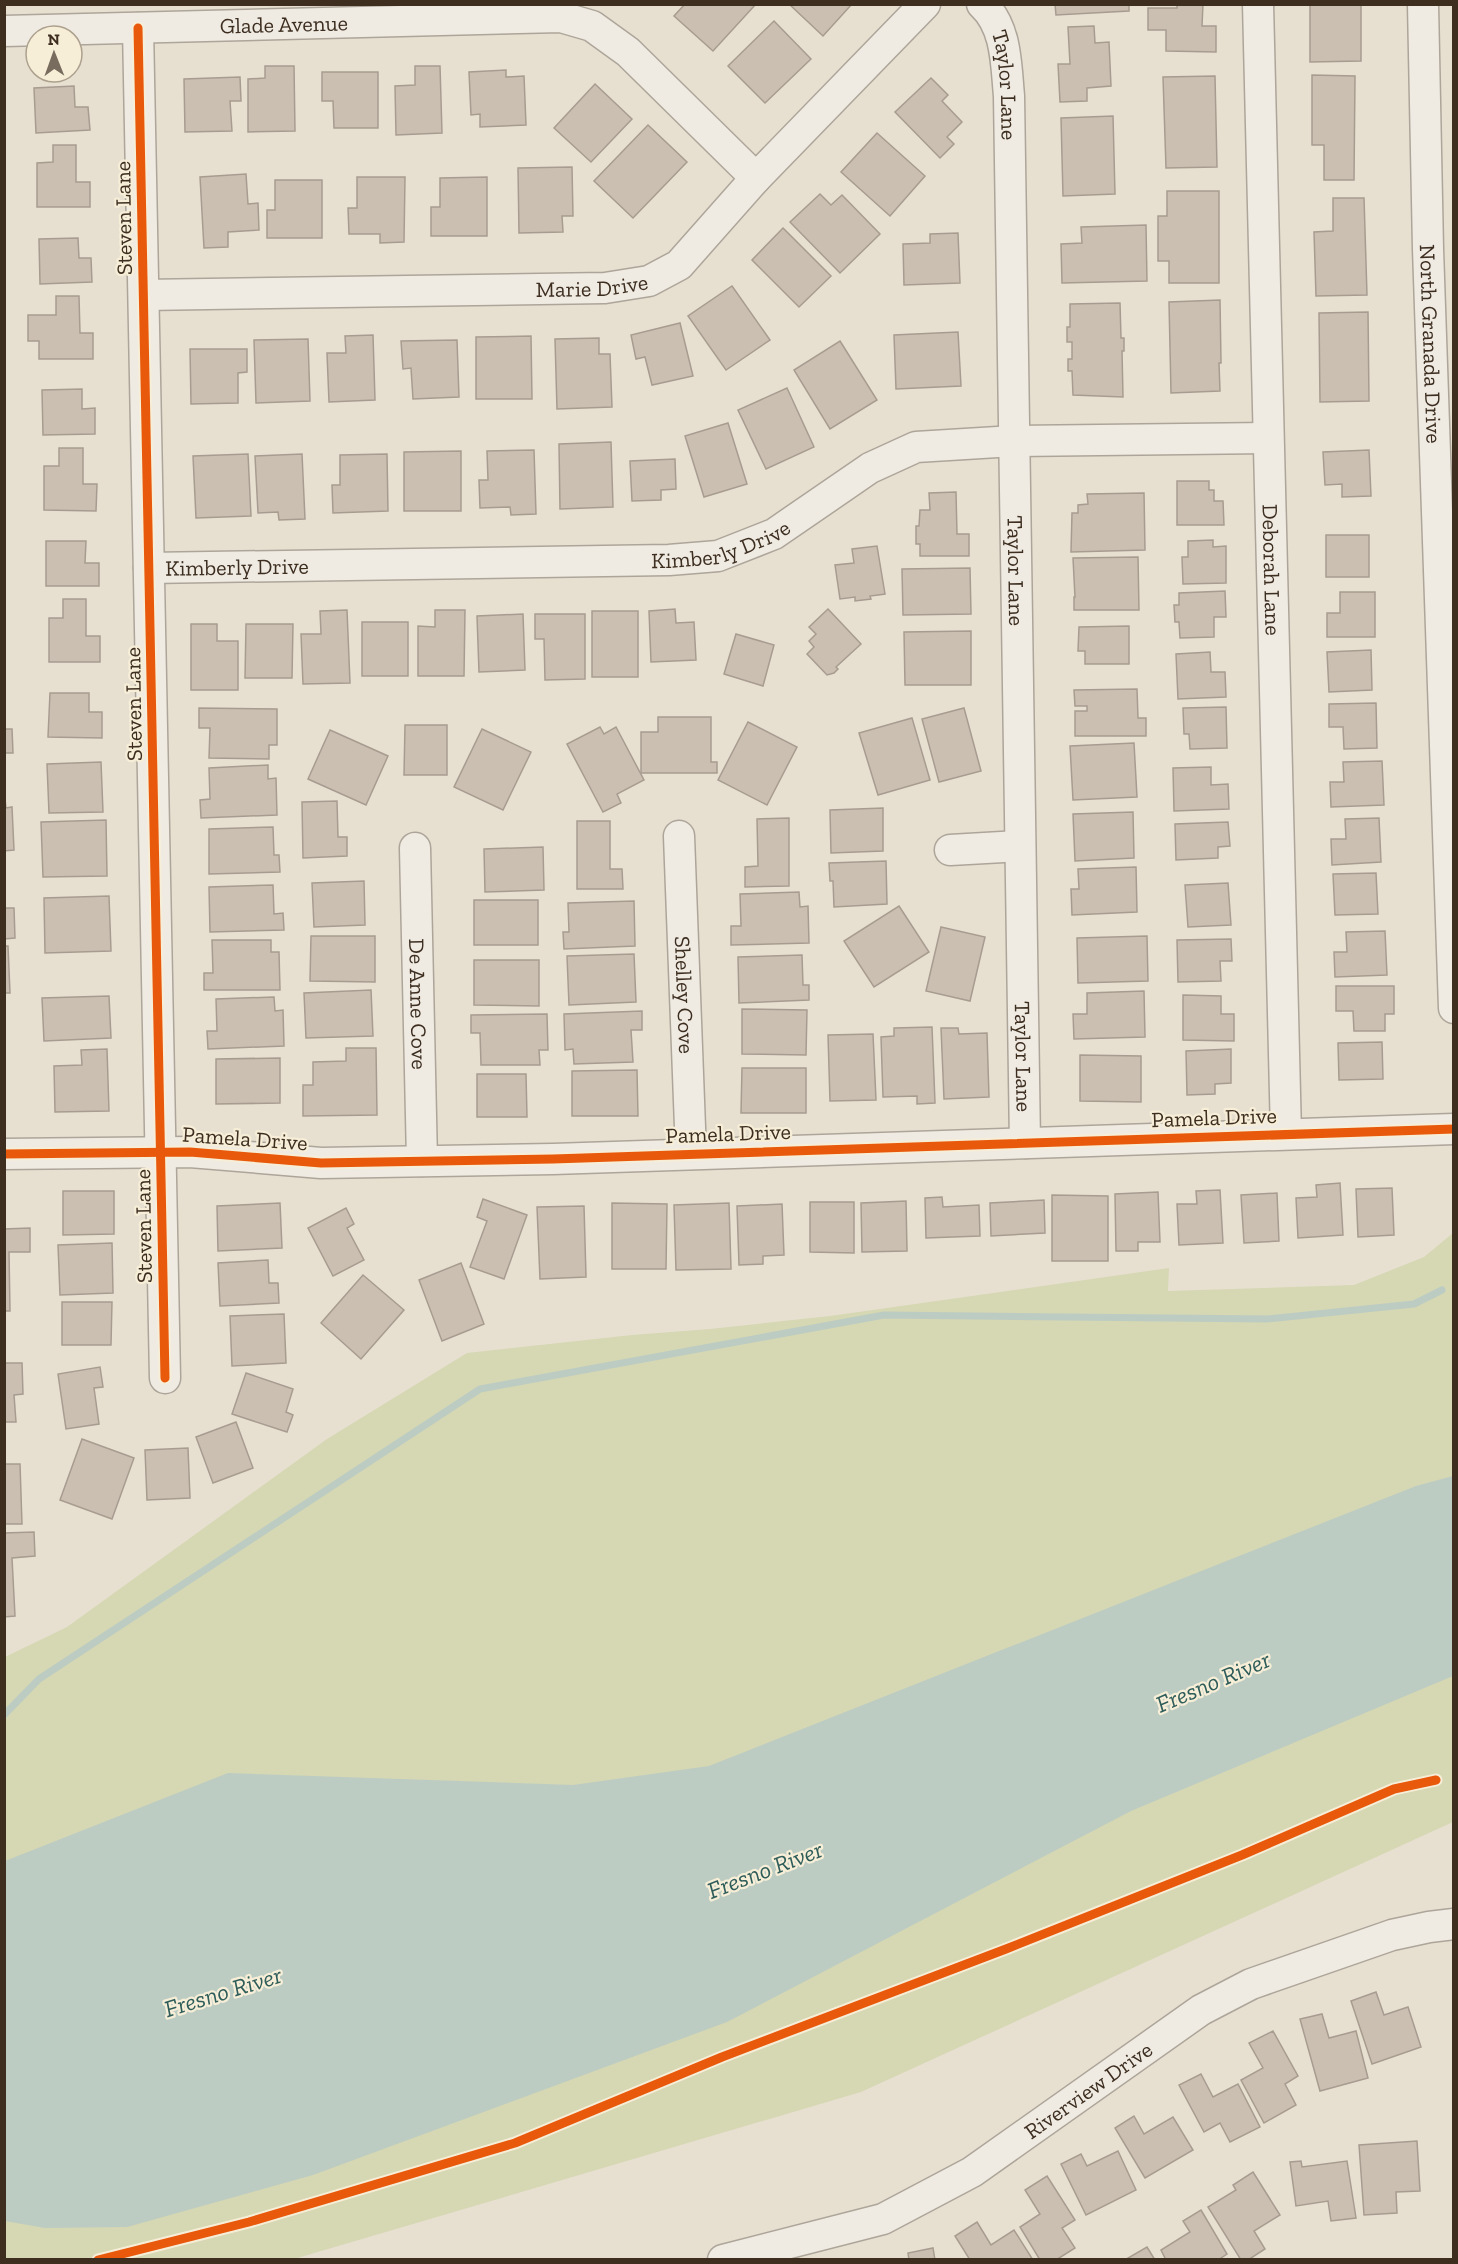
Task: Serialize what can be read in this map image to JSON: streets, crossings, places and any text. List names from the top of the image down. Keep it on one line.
{"streets":{"street":["Glade Avenue","Taylor Lane","Steven Lane","Marie Drive","North Granada Drive","Kimberly Drive","Deborah Lane","Shelley Cove","De Anne Cove","Pamela Drive","Riverview Drive"]},"crossings":[["Glade Avenue","Steven Lane"],["Glade Avenue","Marie Drive"],["Taylor Lane","Kimberly Drive"],["Taylor Lane","Pamela Drive"],["Steven Lane","Marie Drive"],["Steven Lane","Kimberly Drive"],["Steven Lane","Pamela Drive"],["Kimberly Drive","Deborah Lane"],["Deborah Lane","Pamela Drive"],["Shelley Cove","Pamela Drive"],["De Anne Cove","Pamela Drive"]],"water":["Fresno River"],"north":"top"}
